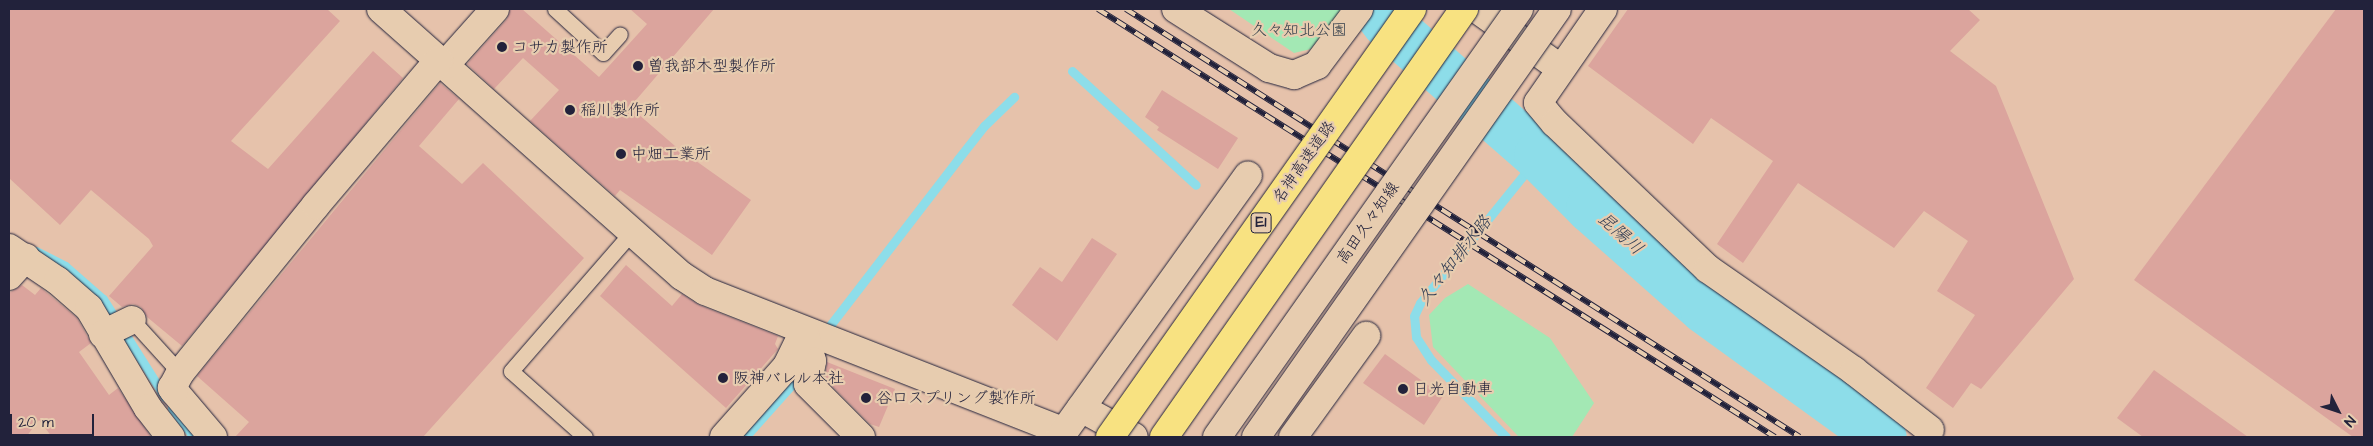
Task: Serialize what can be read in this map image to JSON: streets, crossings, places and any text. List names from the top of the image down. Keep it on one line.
{"streets":{"highway":["名神高速道路","E1"],"street":["高田久々知線"]},"water":["昆陽川","久々知排水路"],"parks":["久々知北公園"],"places":["コサカ製作所","曽我部木型製作所","稲川製作所","中畑工業所","阪神バレル本社","日光自動車","谷口スプリング製作所"],"scale_bar":"20 m","north":"bottom right"}
